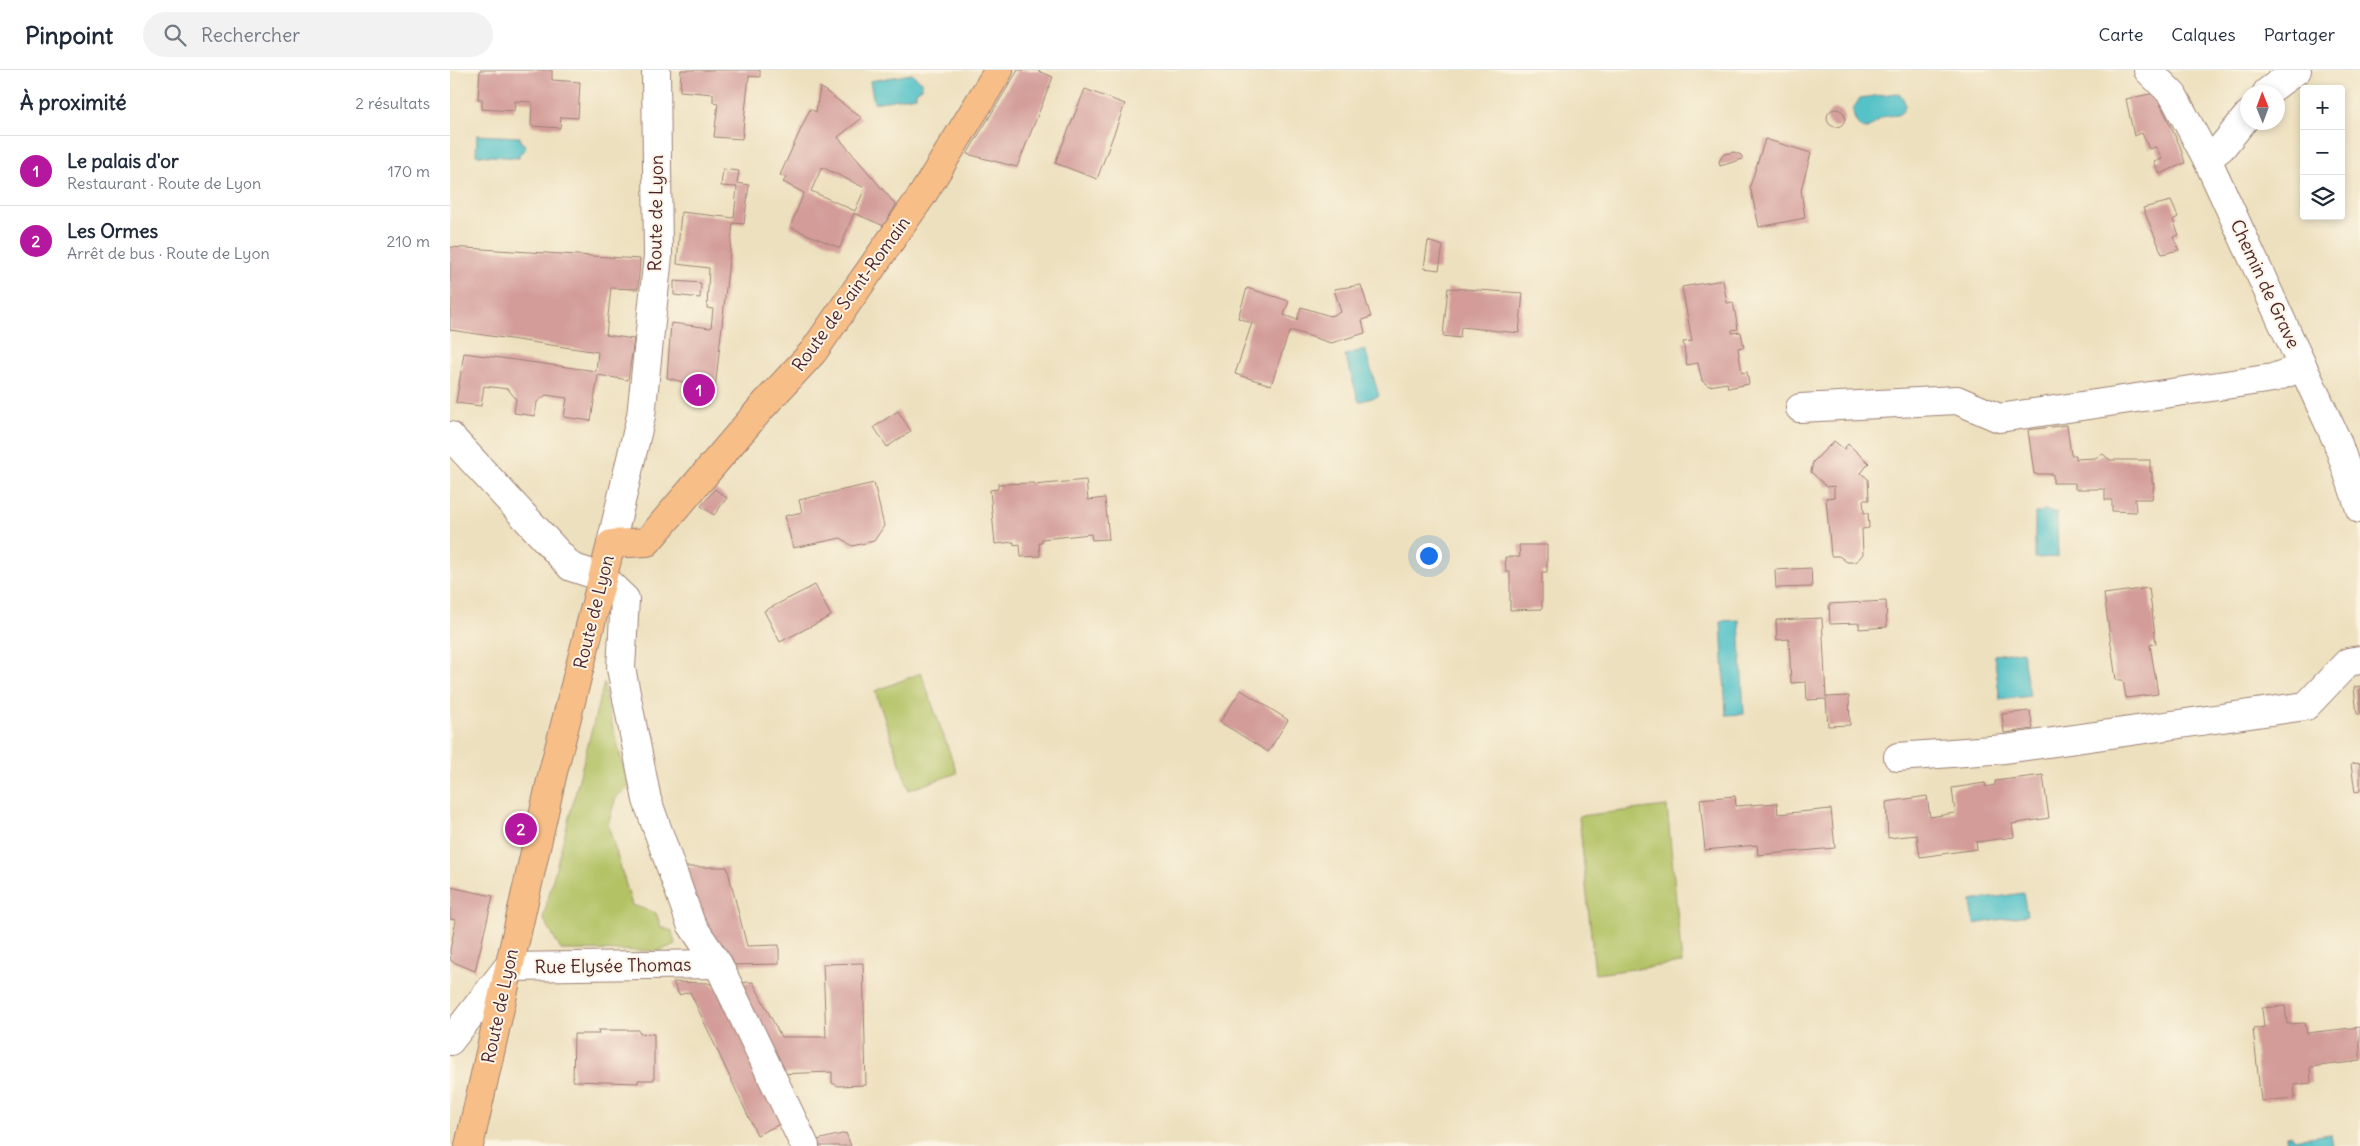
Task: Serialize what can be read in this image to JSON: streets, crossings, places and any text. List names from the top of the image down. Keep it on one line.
{"streets":{"main road":["Route de Lyon","Route de Saint-Romain"],"street":["Chemin de Grave","Rue Elysée Thomas"]},"crossings":[["Route de Lyon","Route de Saint-Romain"],["Route de Lyon","Rue Elysée Thomas"]],"north":"top","page":{"header":"Pinpoint","search":"Rechercher","nav":["Carte","Calques","Partager"],"heading":["À proximité","2 résultats"],"map_buttons":["+","−"],"list":[{"mark":"1","name":"Le palais d'or","note":"Restaurant · Route de Lyon","value":"170 m"},{"mark":"2","name":"Les Ormes","note":"Arrêt de bus · Route de Lyon","value":"210 m"}],"pins":["1","2"]}}
